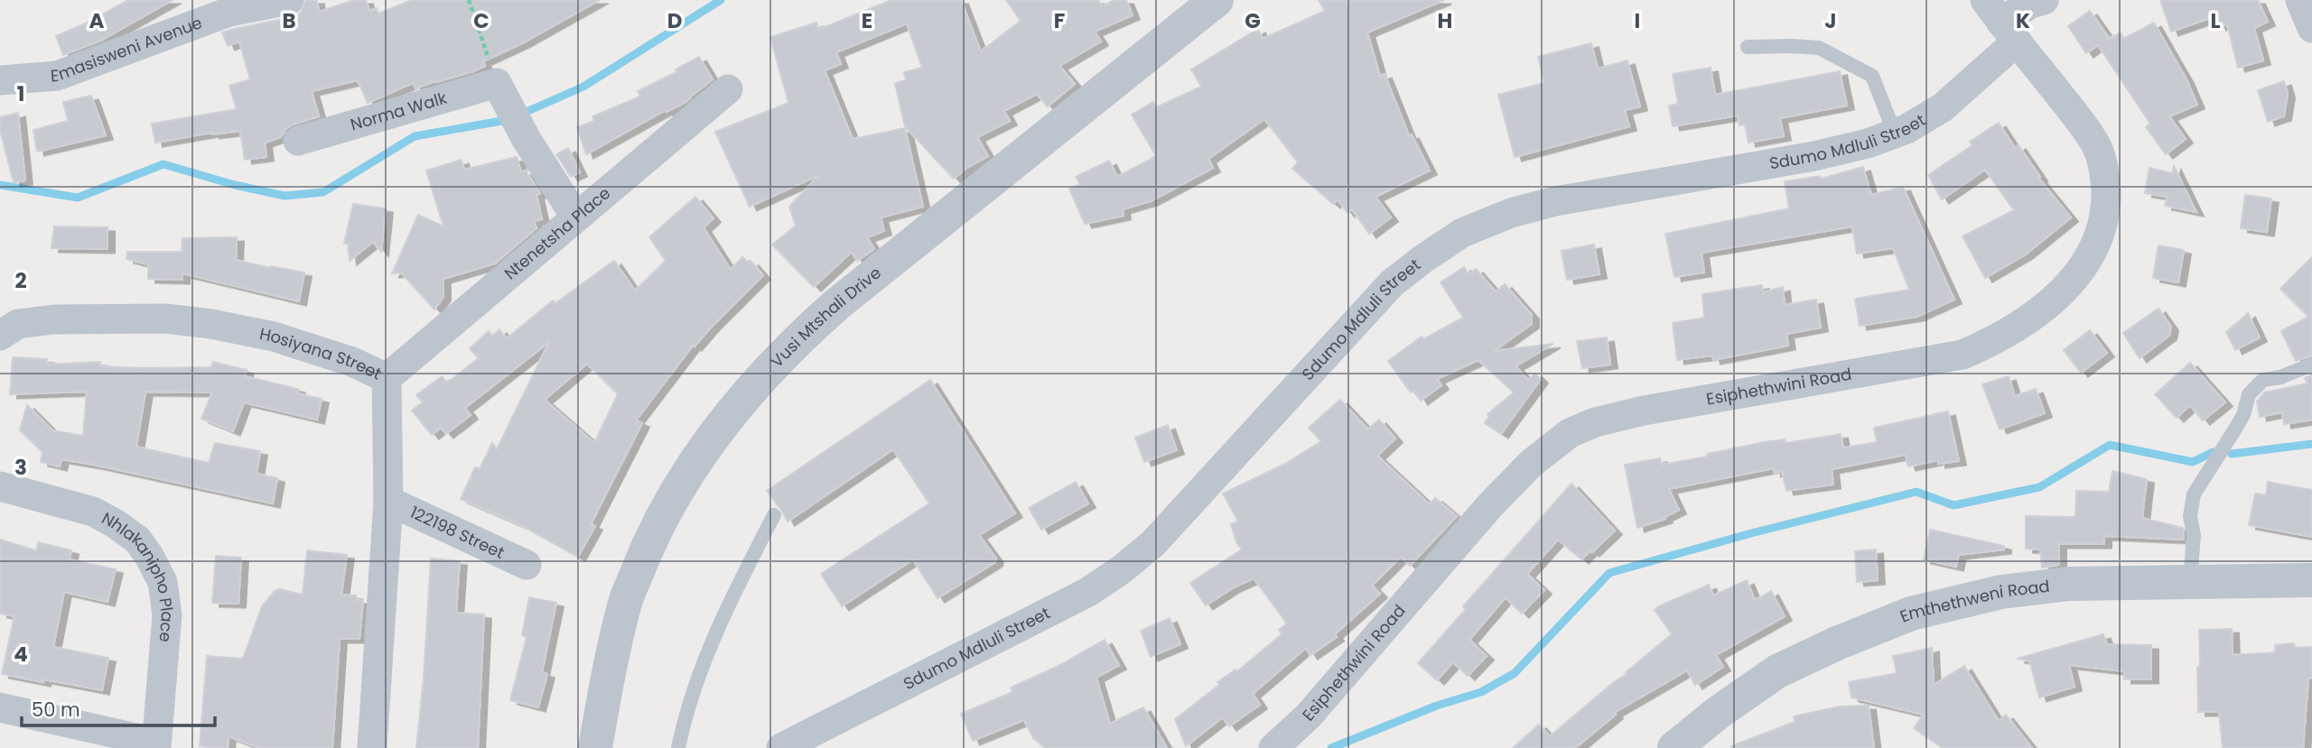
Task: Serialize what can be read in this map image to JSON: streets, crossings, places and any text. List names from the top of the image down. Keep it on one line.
{"streets":{"street":["Emasisweni Avenue","Norma Walk","Sdumo Mdluli Street","Ntenetsha Place","Vusi Mtshali Drive","Hosiyana Street","Esiphethwini Road","122198 Street","Nhlakanipho Place","Emthethweni Road"]},"crossings":[["Sdumo Mdluli Street","Esiphethwini Road"],["Ntenetsha Place","Hosiyana Street"],["Hosiyana Street","122198 Street"]],"scale_bar":"50 m","grid":{"columns":["A","B","C","D","E","F","G","H","I","J","K","L"],"rows":["1","2","3","4"]}}
